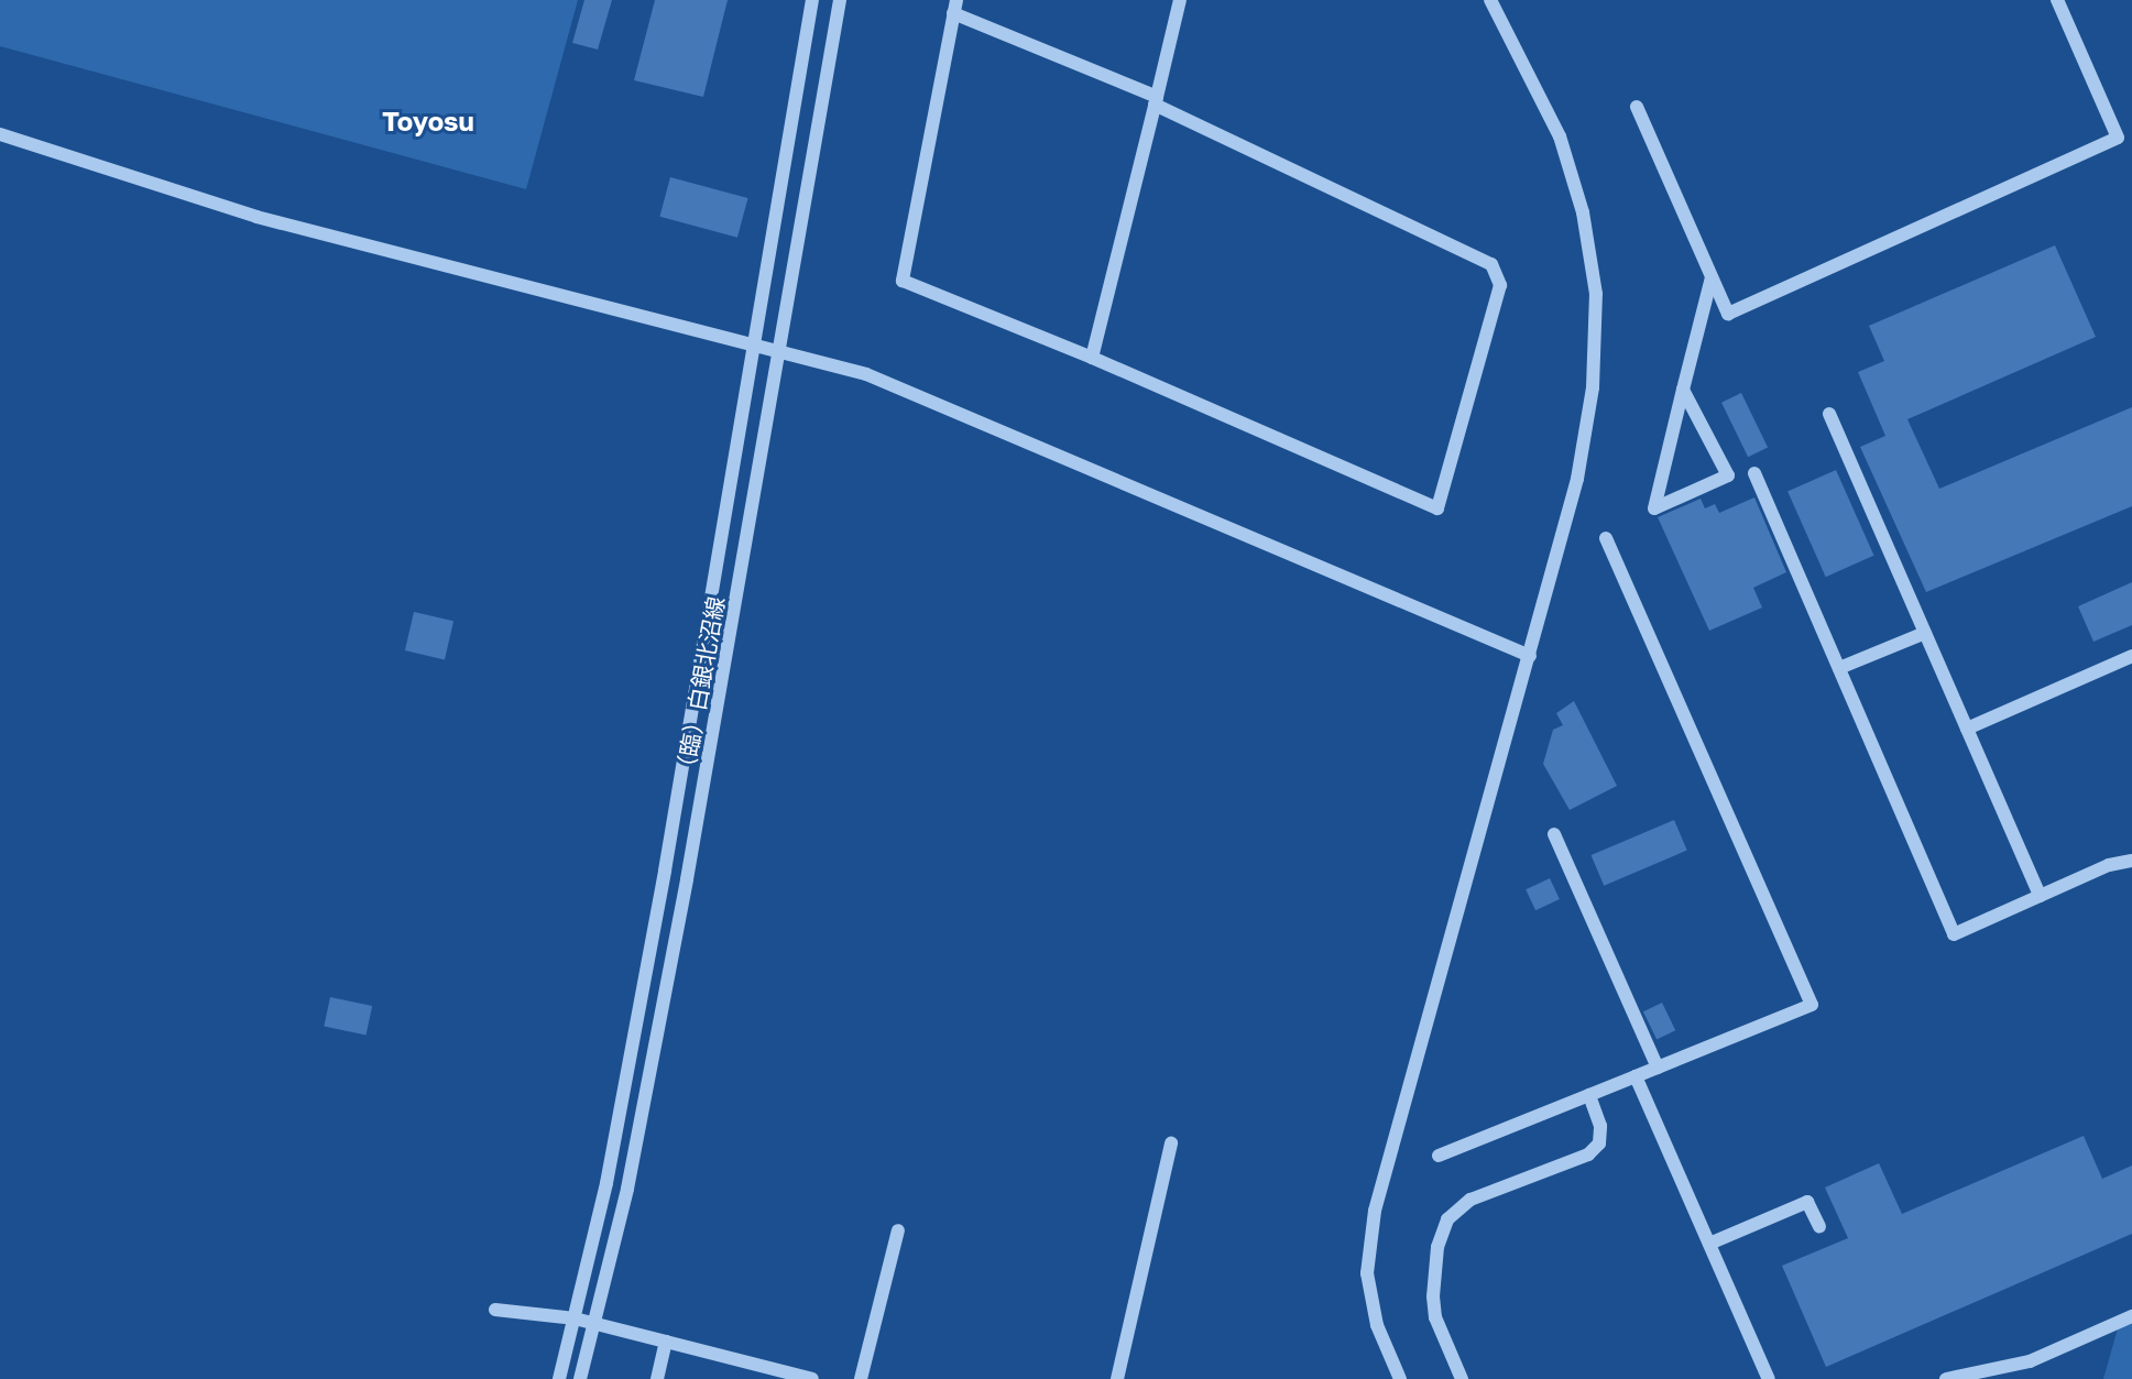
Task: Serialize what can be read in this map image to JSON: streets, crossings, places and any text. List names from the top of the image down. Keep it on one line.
{"streets":{"street":["（臨）白銀北沼線"]},"districts":["Toyosu"]}
